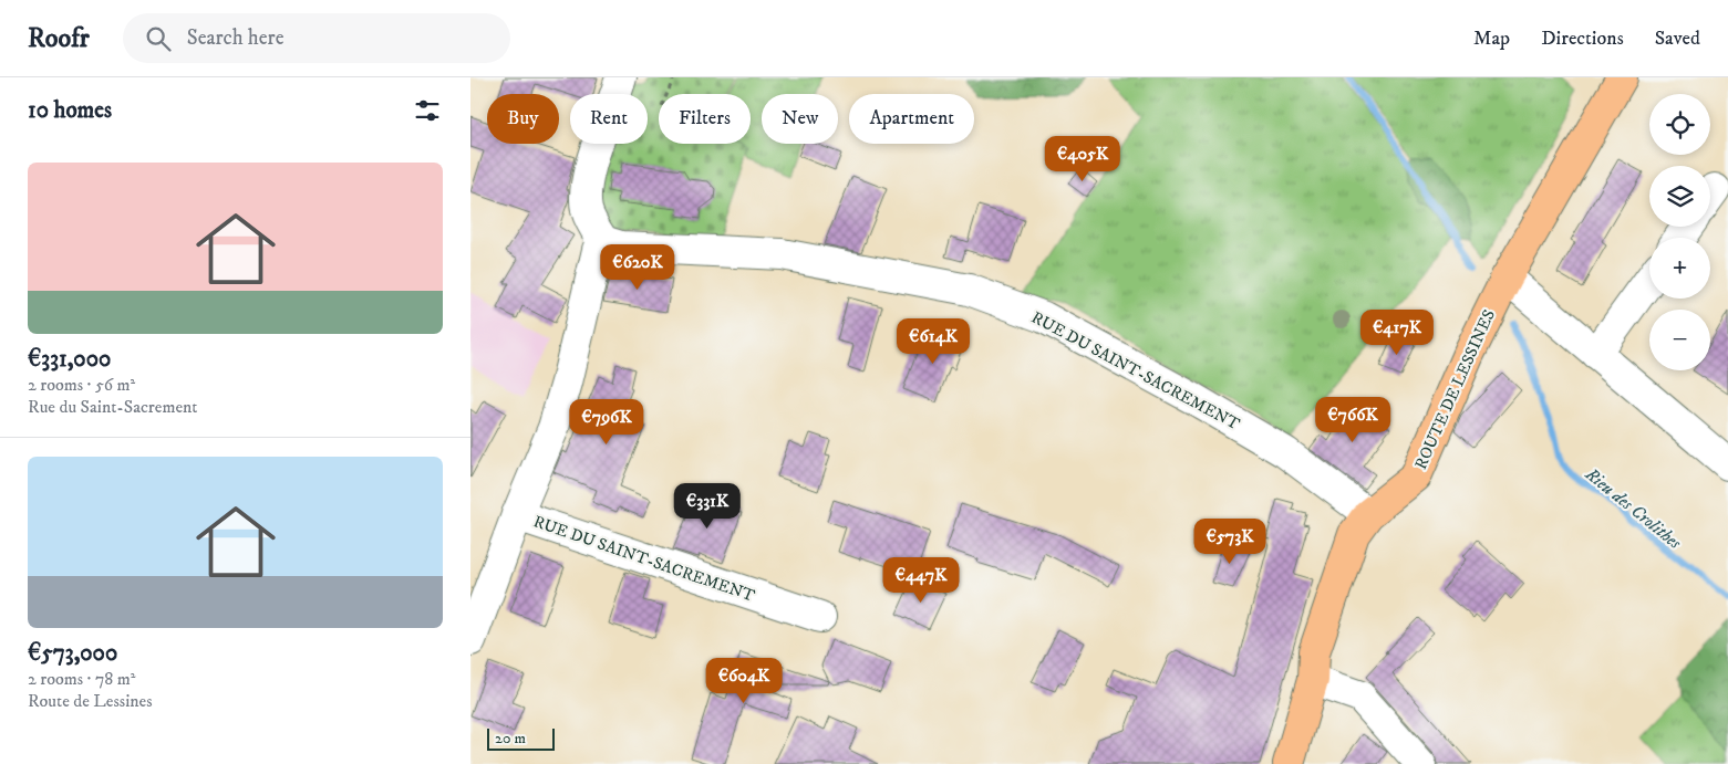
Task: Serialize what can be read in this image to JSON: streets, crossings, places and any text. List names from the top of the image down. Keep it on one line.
{"streets":{"main road":["ROUTE DE LESSINES"],"street":["RUE DU SAINT-SACREMENT"]},"crossings":[["RUE DU SAINT-SACREMENT","ROUTE DE LESSINES"]],"water":["Rieu des Crolithes"],"scale_bar":"20 m","page":{"header":"Roofr","search":"Search here","nav":["Map","Directions","Saved"],"heading":"10 homes","map_buttons":["+","−"],"chip":["Buy","Rent","Filters","New","Apartment"],"price":["€405K","€620K","€417K","€614K","€766K","€796K","€331K","€573K","€447K","€604K"],"list":[{"name":"€331,000","note":"2 rooms · 56 m² · Rue du Saint-Sacrement"},{"name":"€573,000","note":"2 rooms · 78 m² · Route de Lessines"}],"scale":"20 m"}}
